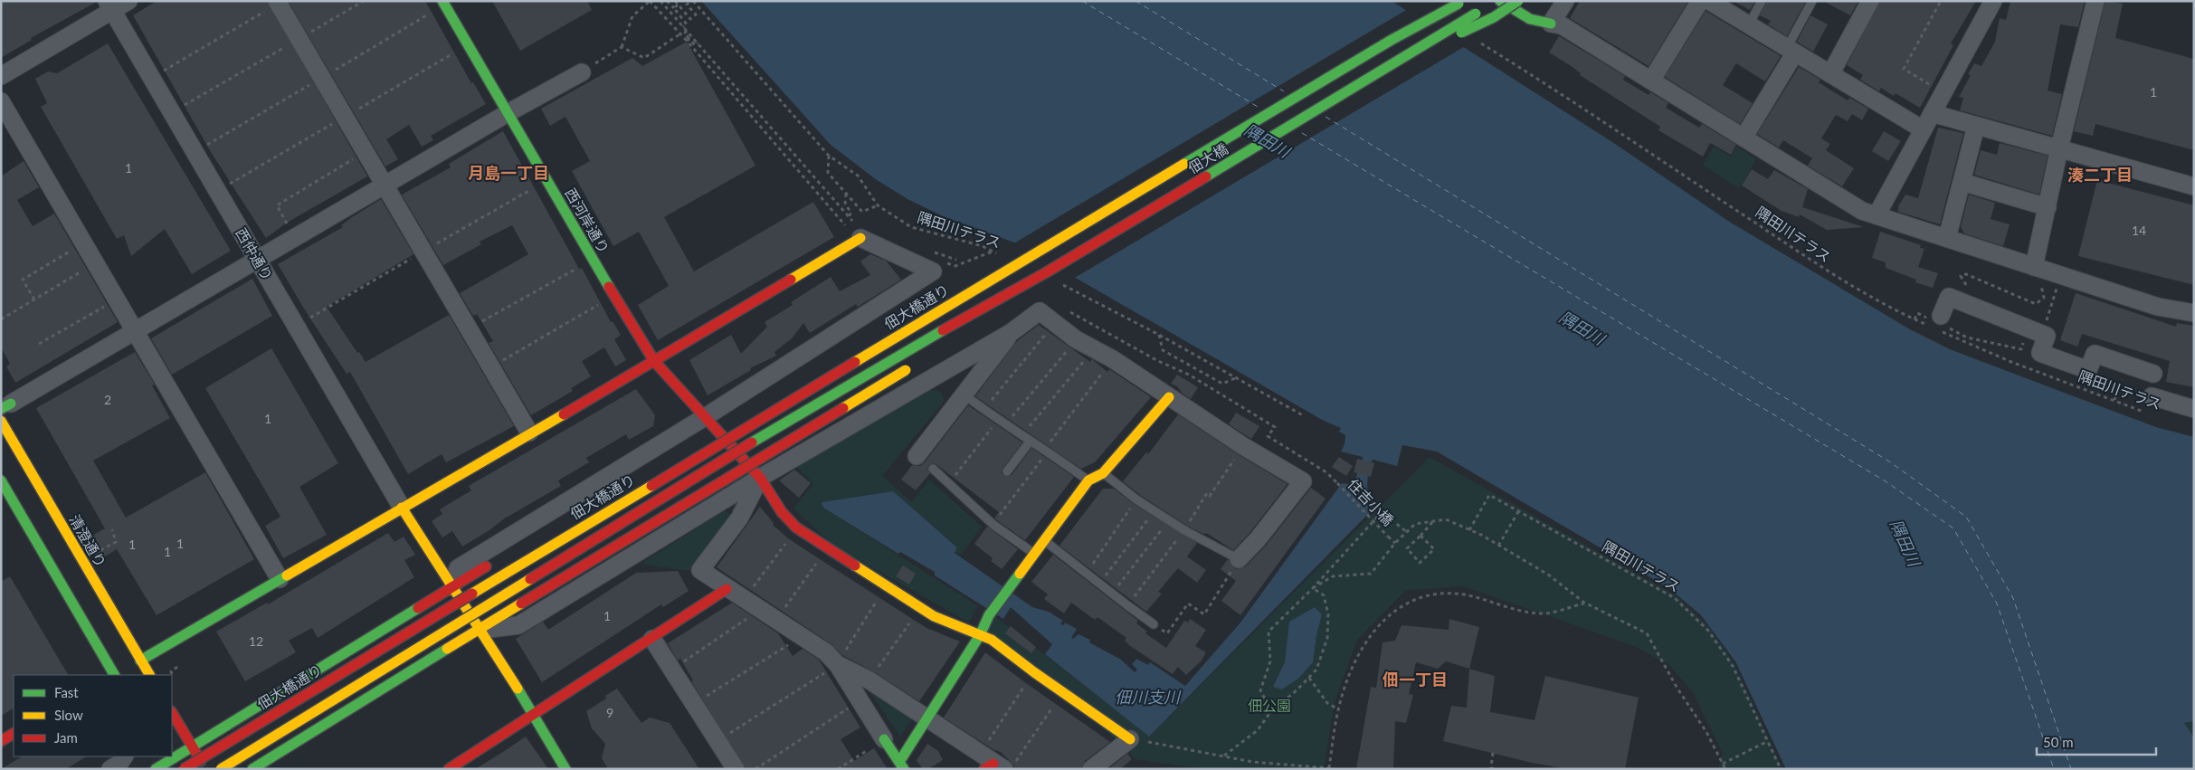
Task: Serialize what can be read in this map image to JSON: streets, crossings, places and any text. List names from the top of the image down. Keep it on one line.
{"streets":{"main road":["佃大橋","西河岸通り","佃大橋通り","清澄通り"],"street":["西仲通り"],"path":["隅田川テラス","住吉小橋"]},"crossings":[["佃大橋","佃大橋通り"]],"districts":["月島一丁目","湊二丁目","佃一丁目"],"water":["隅田川","佃川支川"],"parks":["佃公園"],"house_numbers":["1","1","14","2","1","1","1","1","1","12","9"],"legend":["Fast","Slow","Jam"],"scale_bar":"50 m"}
